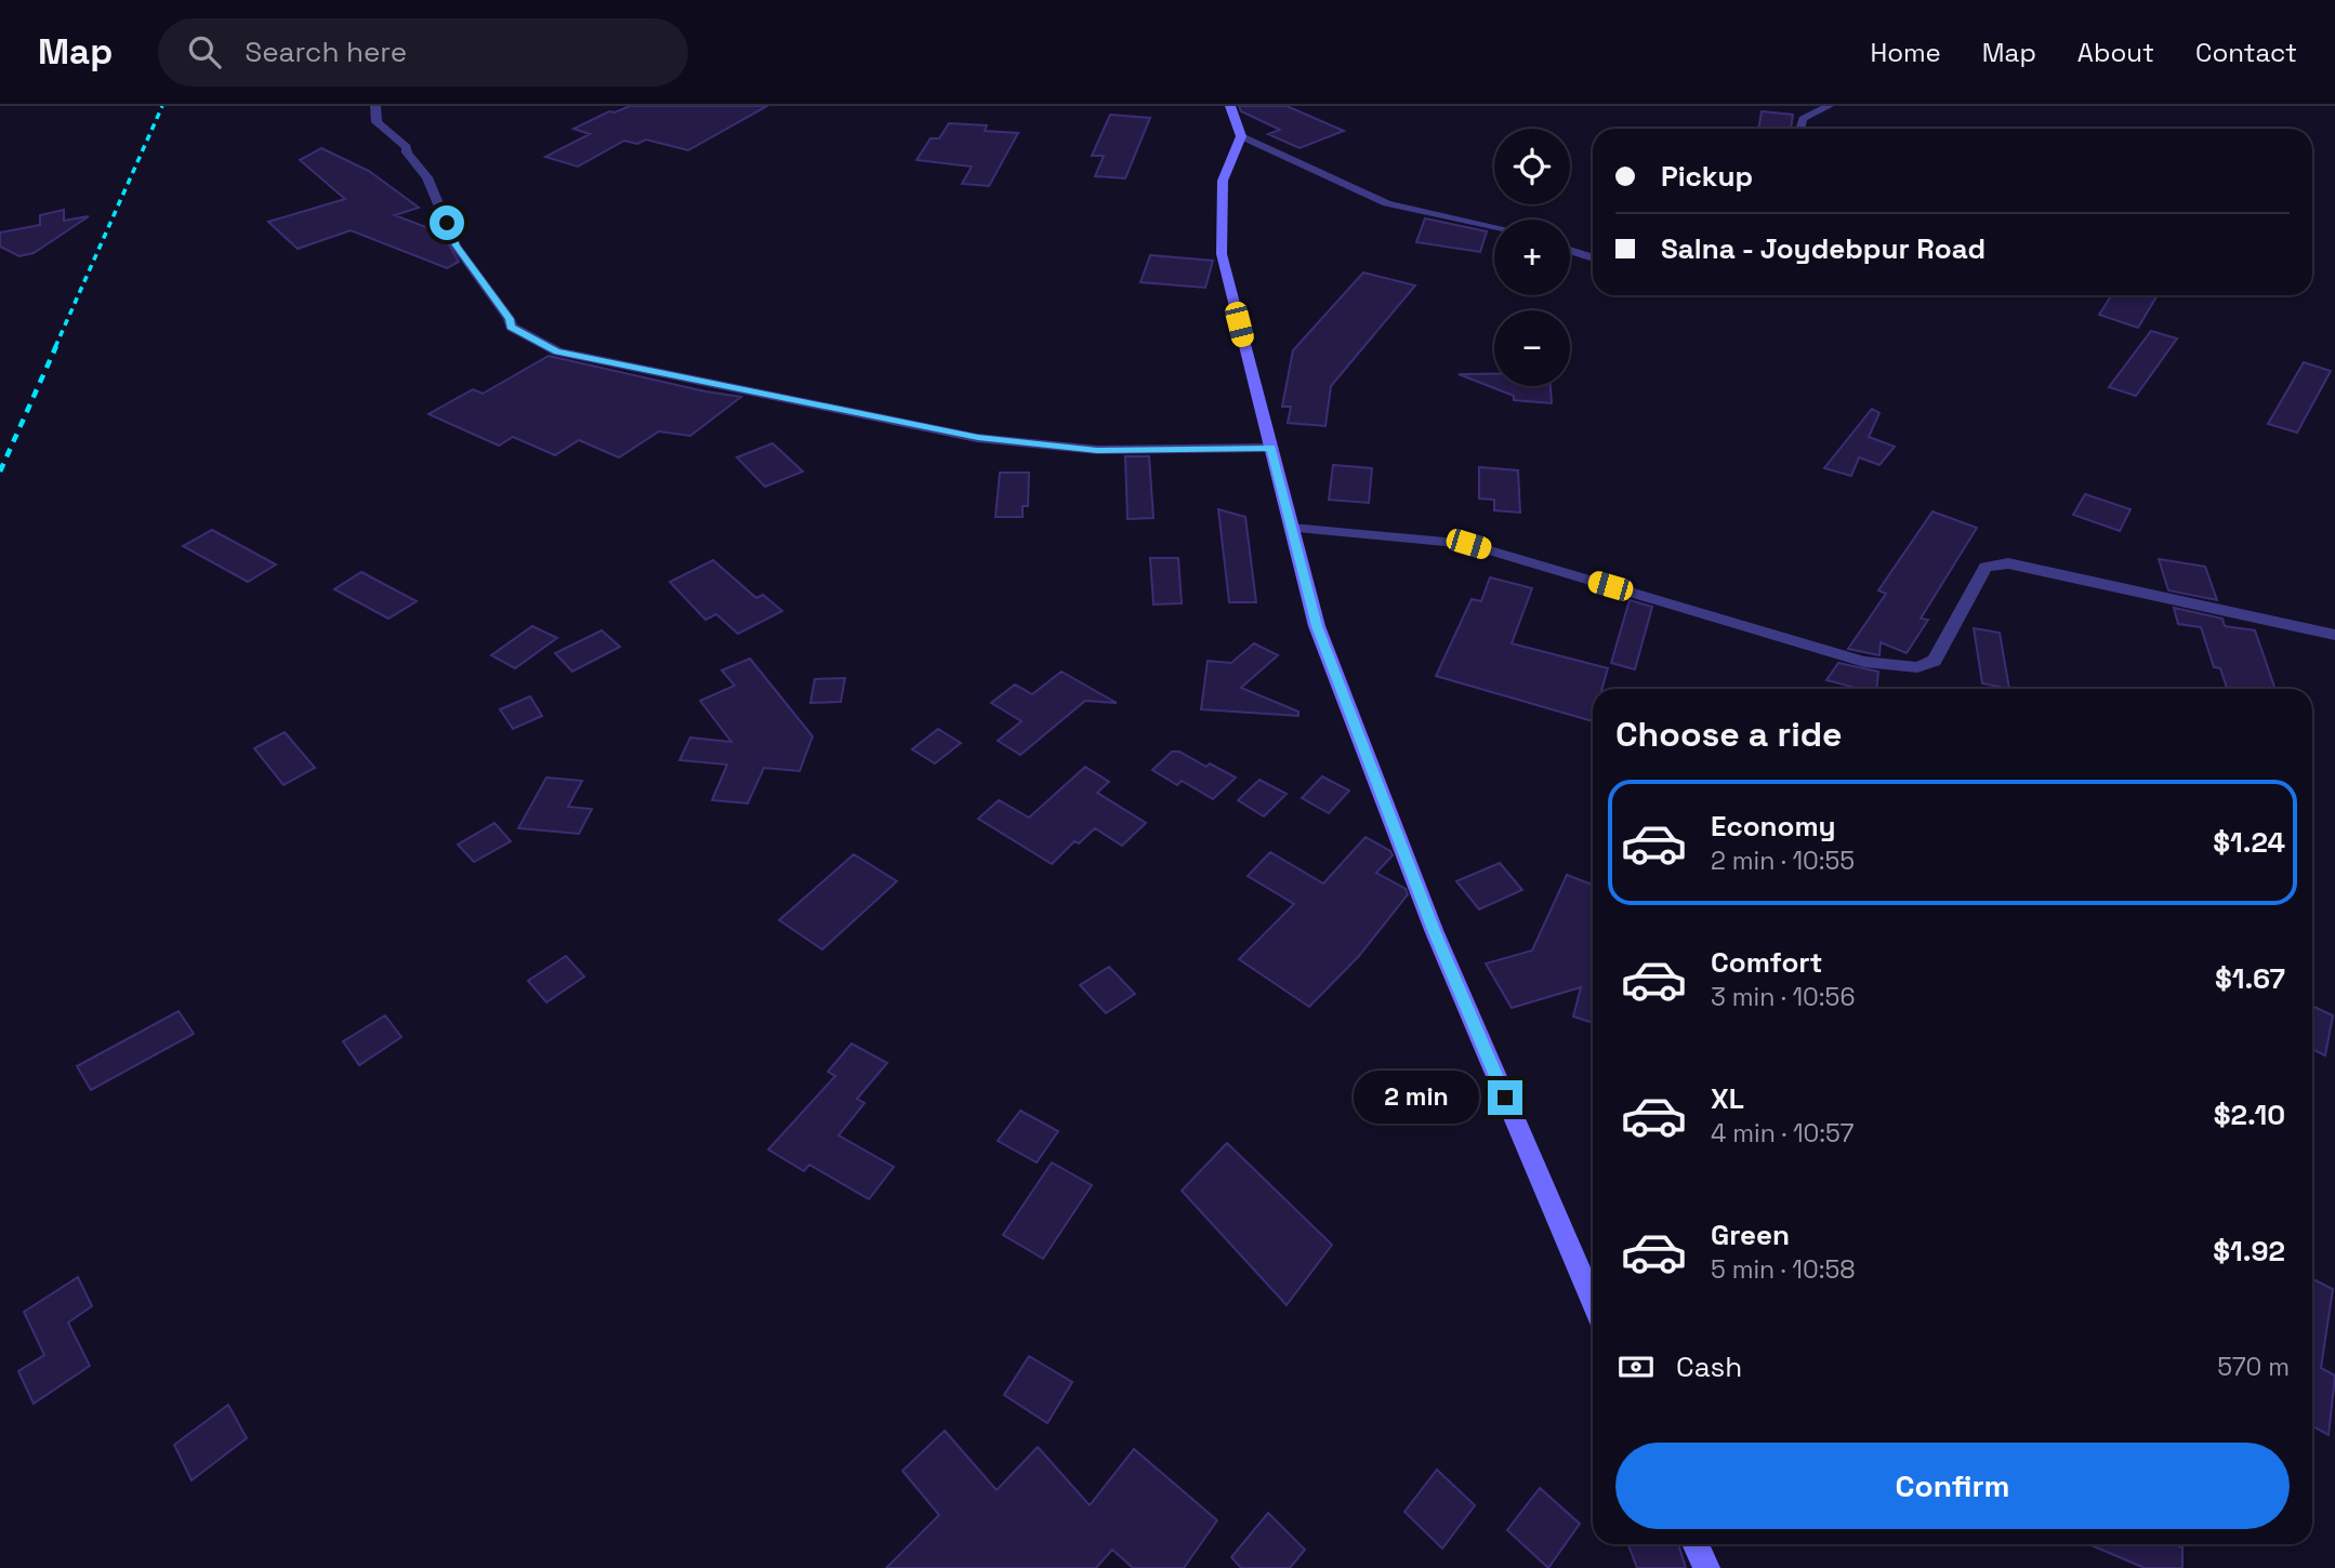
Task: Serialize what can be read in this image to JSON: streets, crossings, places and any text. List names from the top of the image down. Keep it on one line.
{"page":{"header":"Map","search":"Search here","nav":["Home","Map","About","Contact"],"map_buttons":["+","−"],"banner":["Pickup","Salna - Joydebpur Road"],"heading":"Choose a ride","list":[{"name":"Economy","note":"2 min · 10:55","value":"$1.24"},{"name":"Comfort","note":"3 min · 10:56","value":"$1.67"},{"name":"XL","note":"4 min · 10:57","value":"$2.10"},{"name":"Green","note":"5 min · 10:58","value":"$1.92"}],"bubble":"2 min","pay":["Cash","570 m"],"buttons":"Confirm"}}
